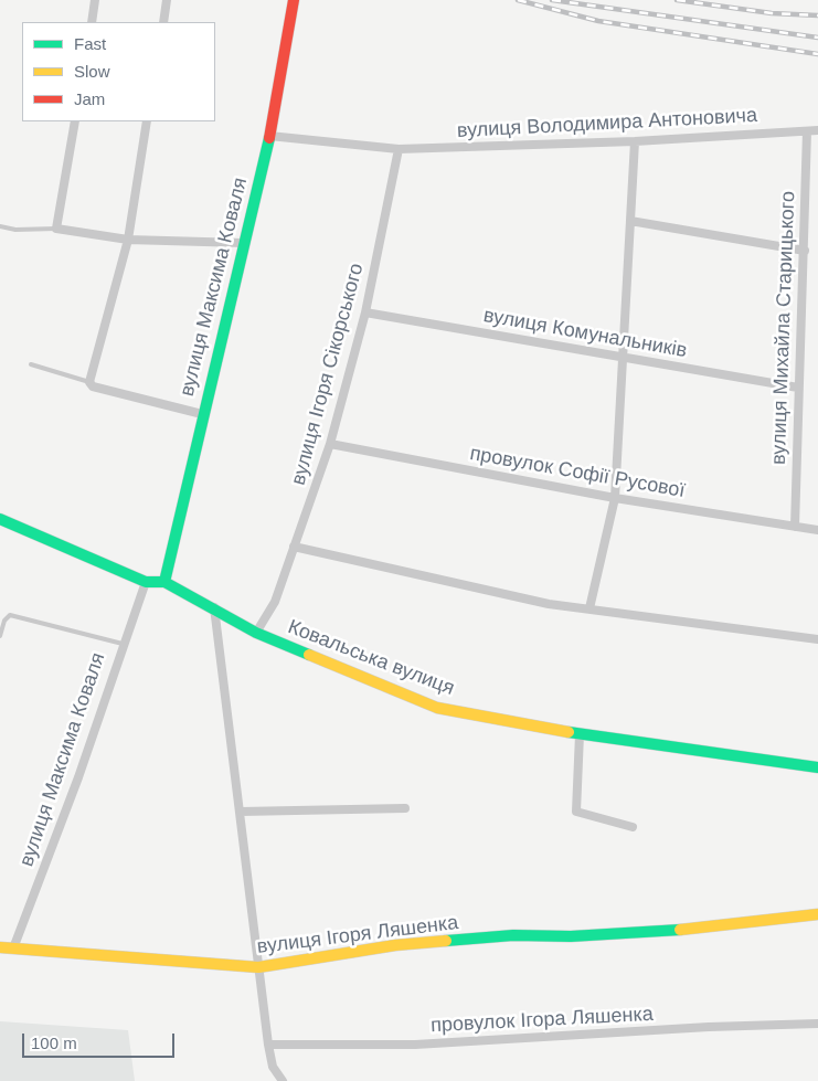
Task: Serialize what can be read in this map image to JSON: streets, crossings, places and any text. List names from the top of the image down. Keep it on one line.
{"streets":{"street":["вулиця Володимира Антоновича","вулиця Максима Коваля","вулиця Михайла Старицького","вулиця Комунальників","вулиця Ігоря Сікорського","провулок Софії Русової","Ковальська вулиця","вулиця Ігоря Ляшенка","провулок Ігора Ляшенка"]},"crossings":[["вулиця Володимира Антоновича","вулиця Максима Коваля"],["вулиця Володимира Антоновича","вулиця Михайла Старицького"],["вулиця Володимира Антоновича","вулиця Ігоря Сікорського"],["вулиця Максима Коваля","Ковальська вулиця"],["вулиця Максима Коваля","вулиця Ігоря Ляшенка"],["вулиця Михайла Старицького","вулиця Комунальників"],["вулиця Михайла Старицького","провулок Софії Русової"],["вулиця Комунальників","вулиця Ігоря Сікорського"],["вулиця Ігоря Сікорського","провулок Софії Русової"],["вулиця Ігоря Сікорського","Ковальська вулиця"]],"legend":["Fast","Slow","Jam"],"scale_bar":"100 m"}
